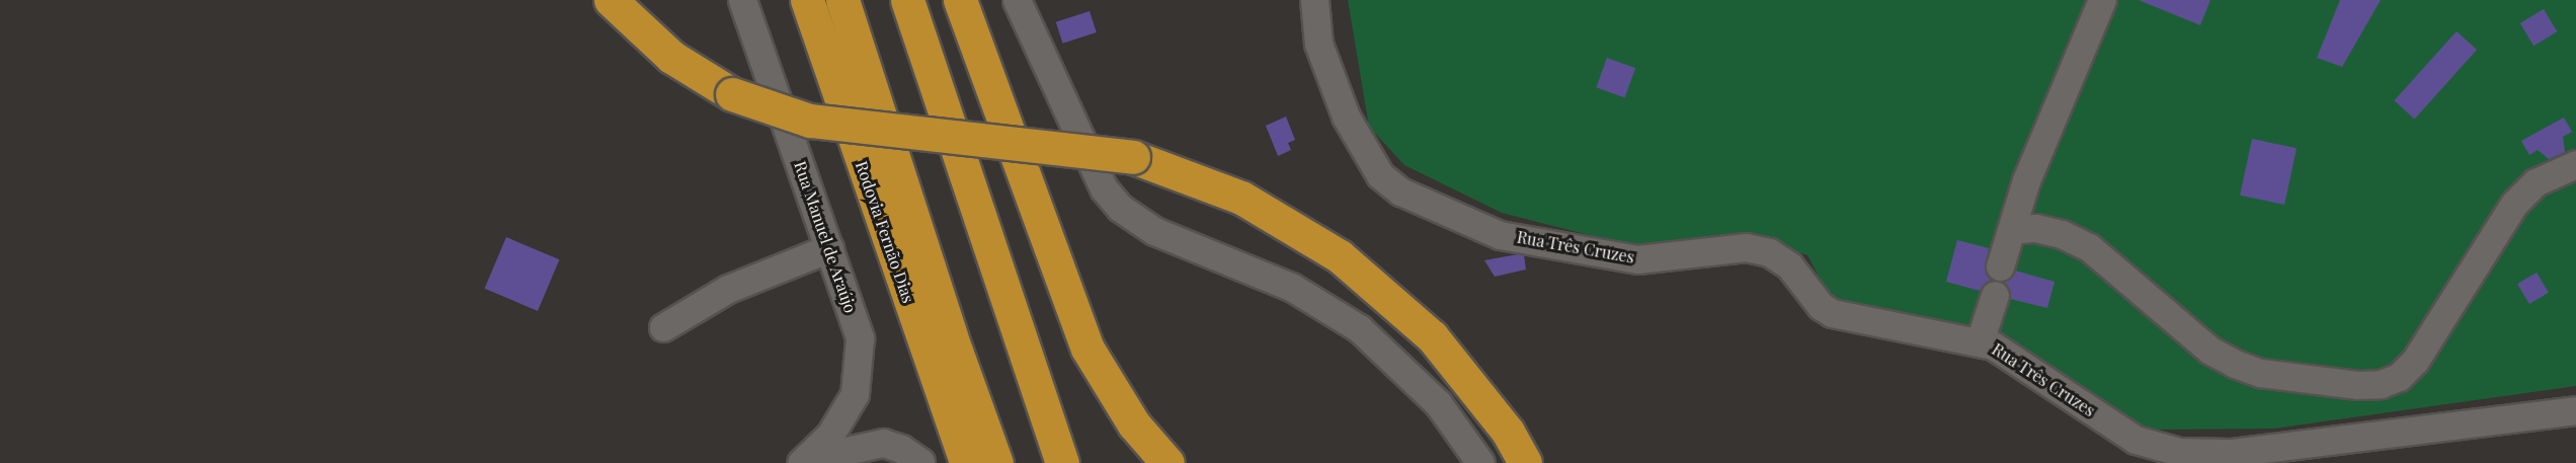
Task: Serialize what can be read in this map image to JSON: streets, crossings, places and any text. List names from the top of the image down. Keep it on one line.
{"streets":{"highway":["Rodovia Fernão Dias"],"street":["Rua Manuel de Araújo","Rua Três Cruzes"]}}
